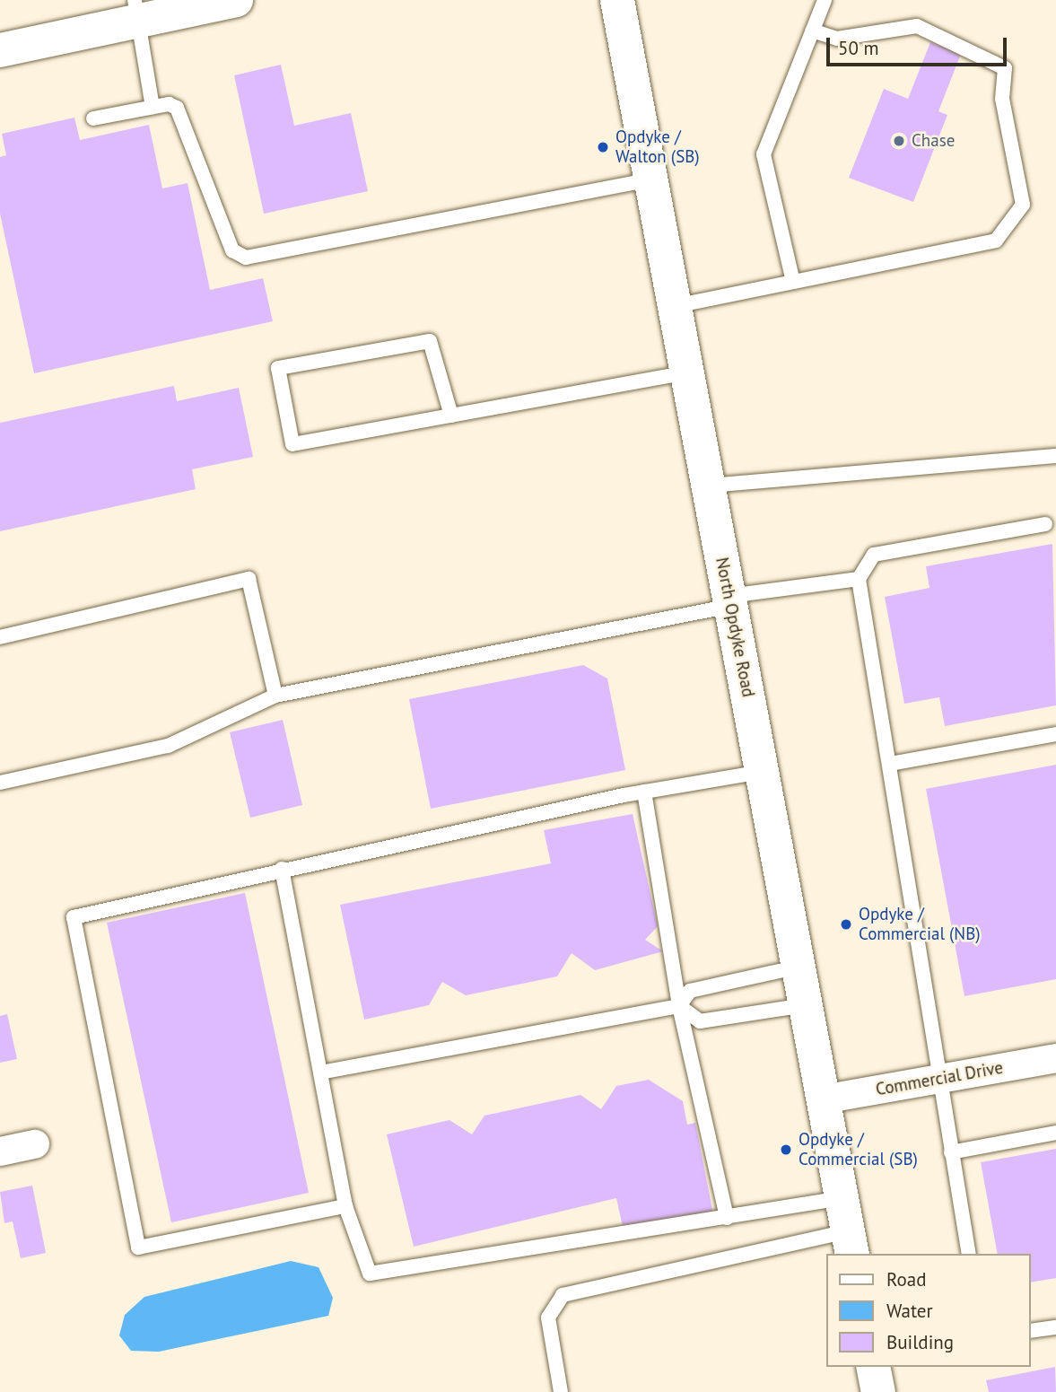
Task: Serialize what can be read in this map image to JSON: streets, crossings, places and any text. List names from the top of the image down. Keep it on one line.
{"streets":{"main road":["North Opdyke Road"],"street":["Commercial Drive"]},"crossings":[["North Opdyke Road","Commercial Drive"]],"places":["Chase","Opdyke / Walton (SB)","Opdyke / Commercial (NB)","Opdyke / Commercial (SB)"],"legend":["Road","Water","Building"],"scale_bar":"50 m"}
